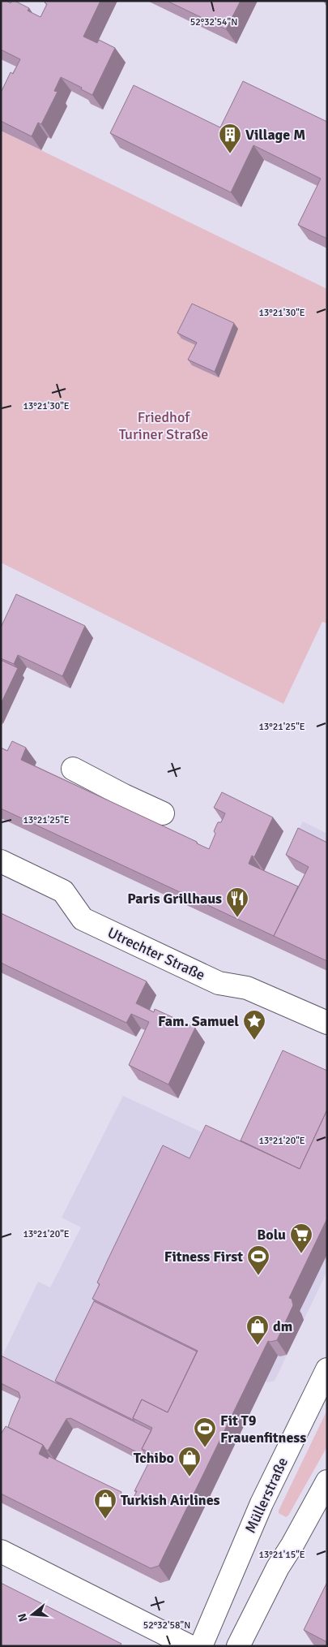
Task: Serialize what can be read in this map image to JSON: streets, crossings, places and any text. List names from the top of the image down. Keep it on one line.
{"streets":{"street":["Utrechter Straße","Müllerstraße"]},"parks":["Friedhof Turiner Straße"],"places":{"building":["Village M"],"restaurant":["Paris Grillhaus"],"place":["Fam. Samuel"],"supermarket":["Bolu"],"sports":["Fitness First","Fit T9 Frauenfitness"],"shop":["dm","Tchibo","Turkish Airlines"]},"north":"left","coordinates":["52°32'54\"N","13°21'30\"E","13°21'25\"E","13°21'20\"E","13°21'15\"E","52°32'58\"N"]}
